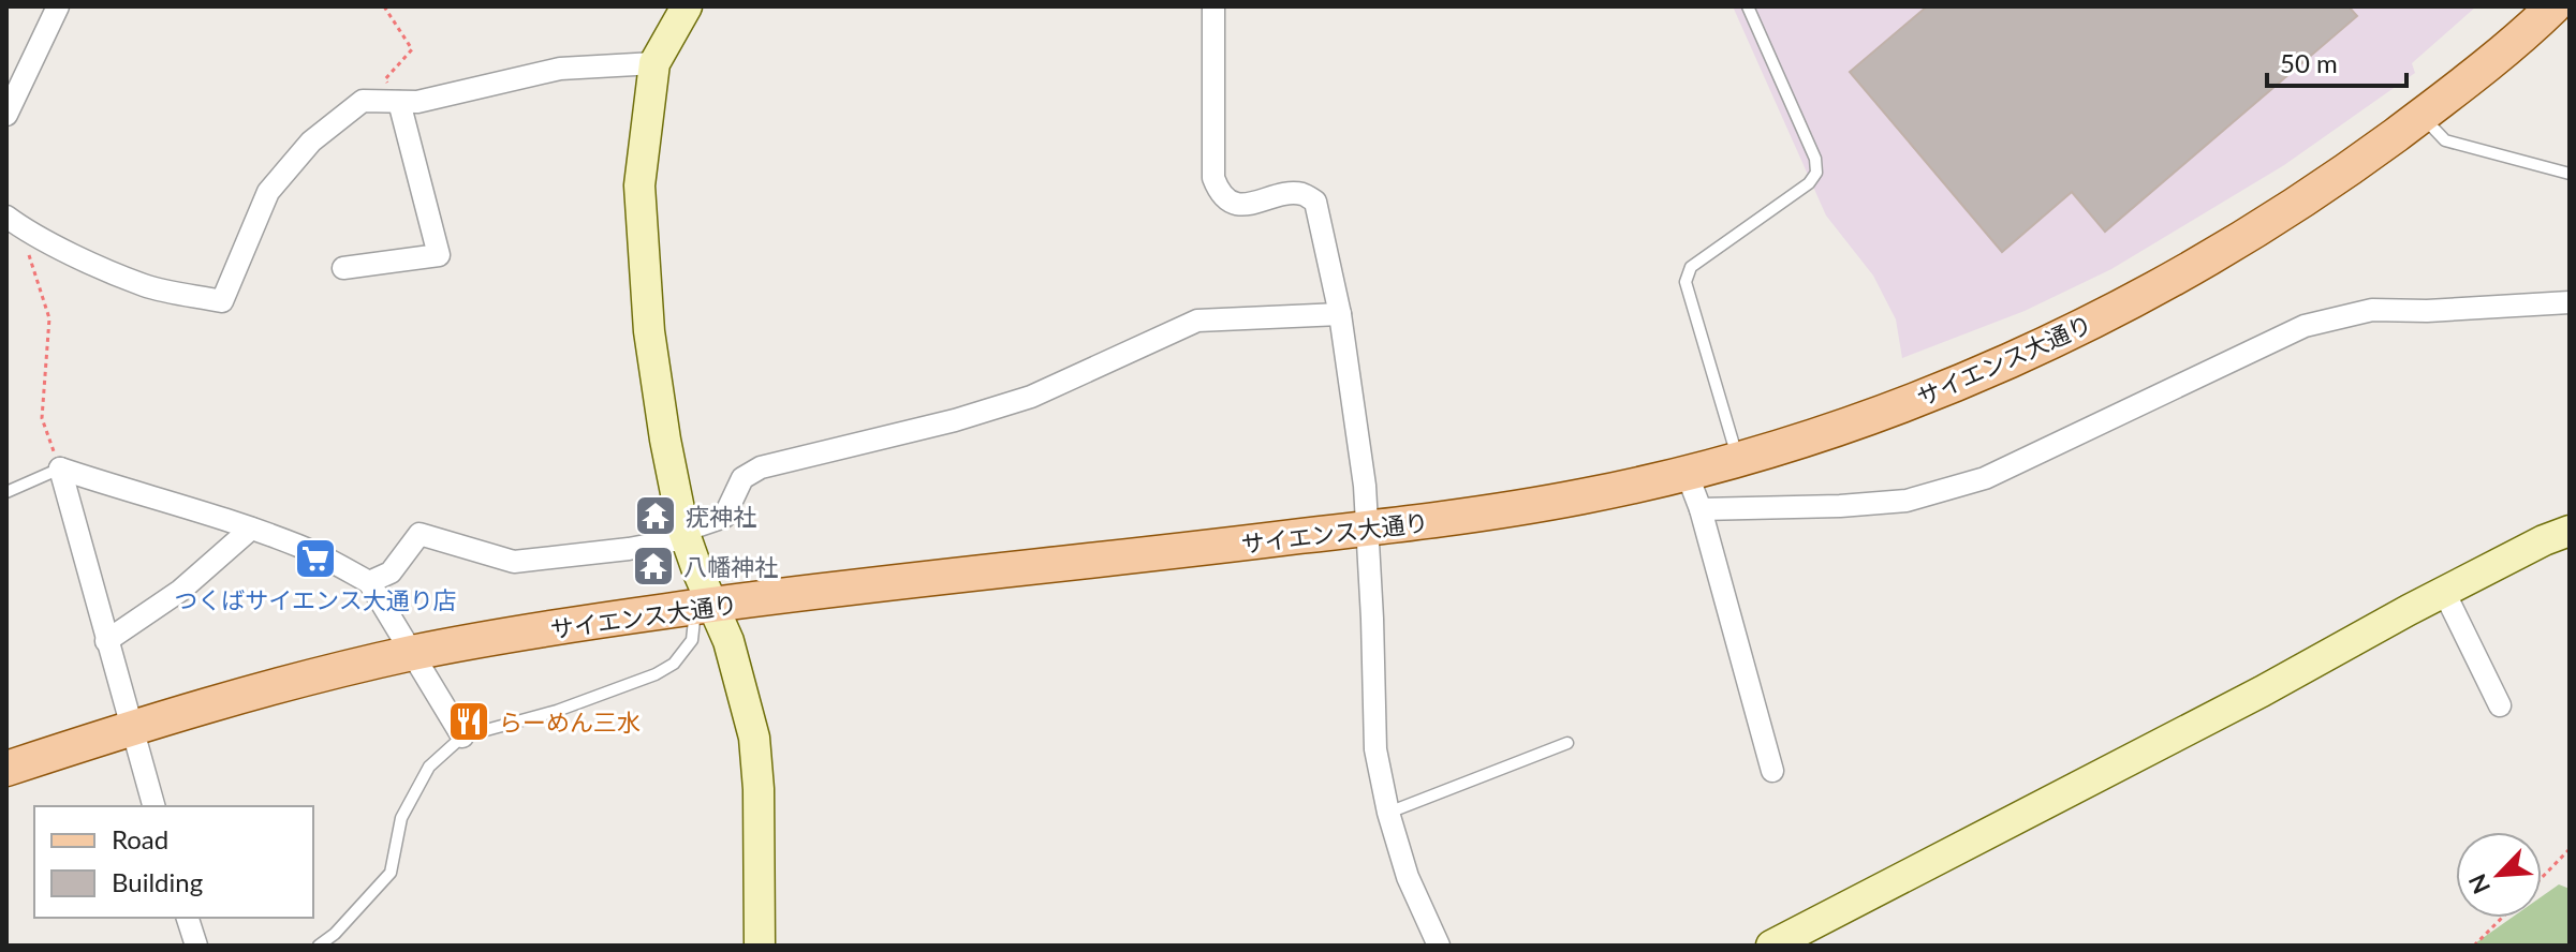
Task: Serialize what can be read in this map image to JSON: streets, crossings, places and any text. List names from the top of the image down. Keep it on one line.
{"streets":{"main road":["サイエンス大通り"]},"places":{"temple":["疣神社","八幡神社"],"supermarket":["つくばサイエンス大通り店"],"restaurant":["らーめん三水"]},"legend":["Road","Building"],"scale_bar":"50 m","north":"bottom left"}
